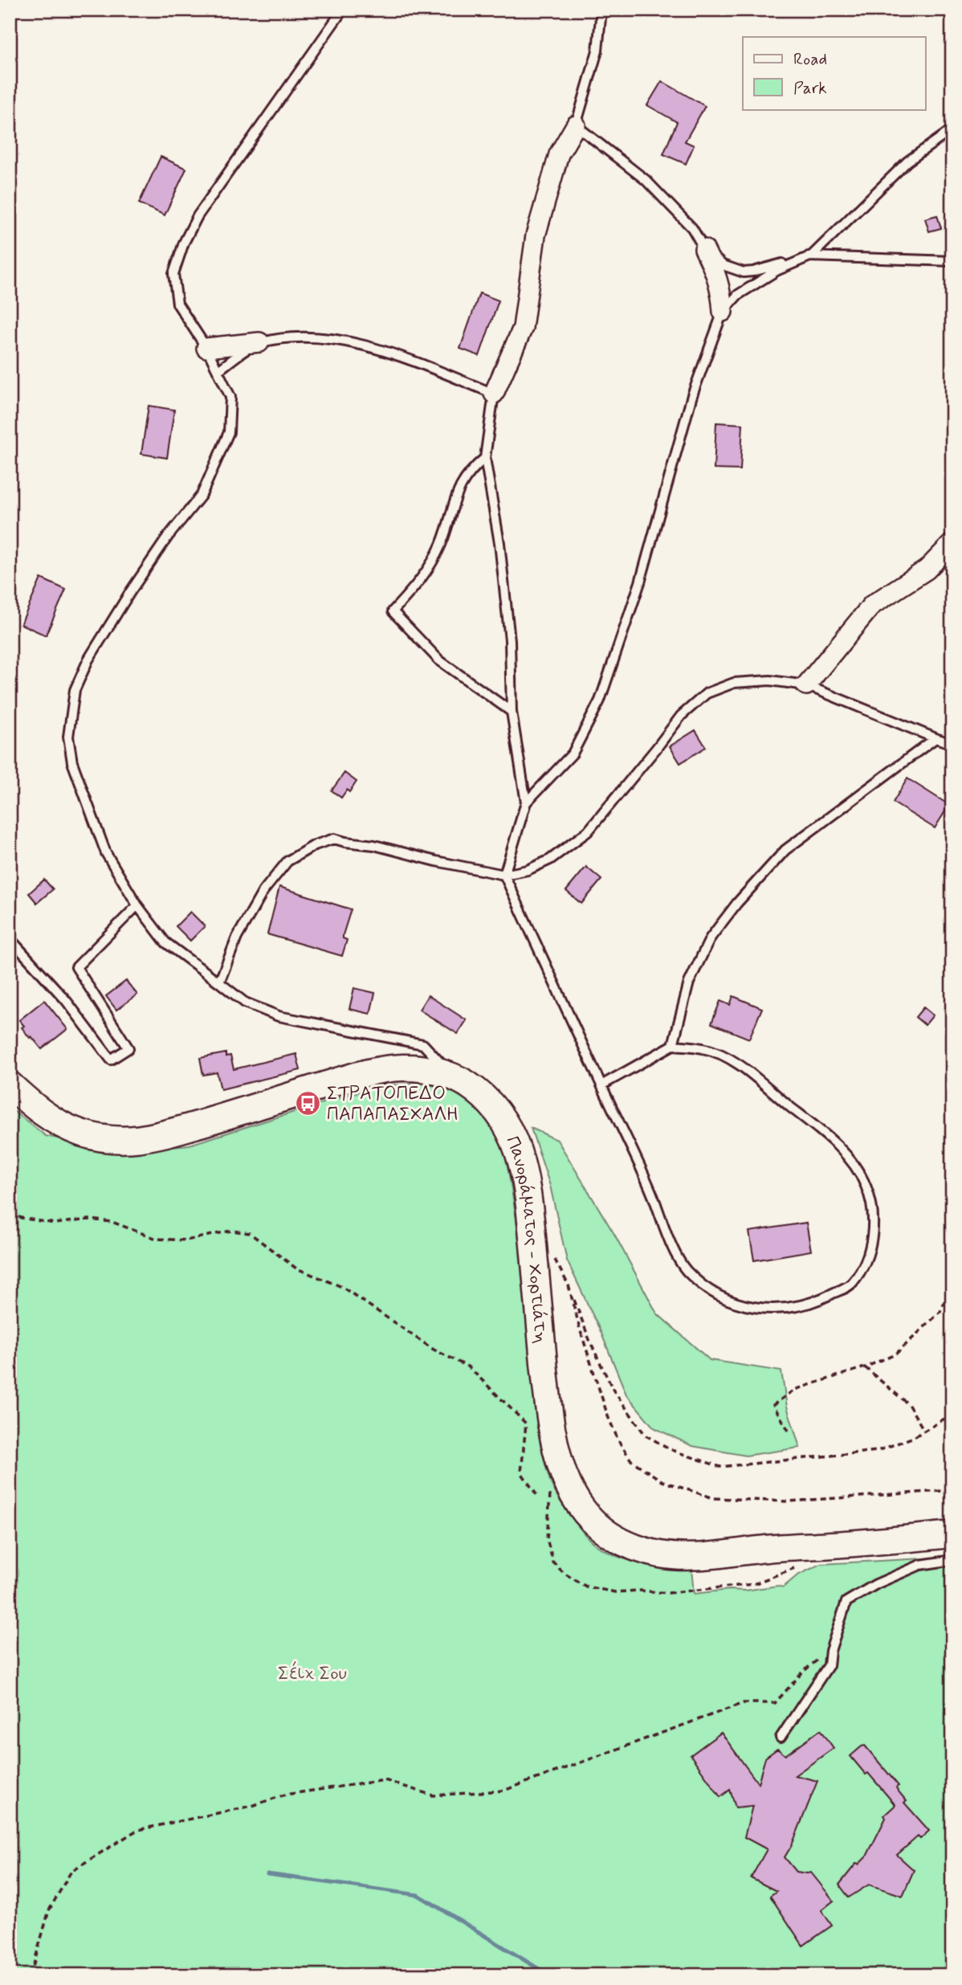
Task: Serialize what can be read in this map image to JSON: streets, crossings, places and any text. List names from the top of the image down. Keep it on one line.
{"streets":{"main road":["Πανοράματος - Χορτιάτη"]},"parks":["Σέιχ Σου"],"places":{"bus stop":["ΣΤΡΑΤΟΠΕΔΟ ΠΑΠΑΠΑΣΧΑΛΗ"]},"legend":["Road","Park"]}
